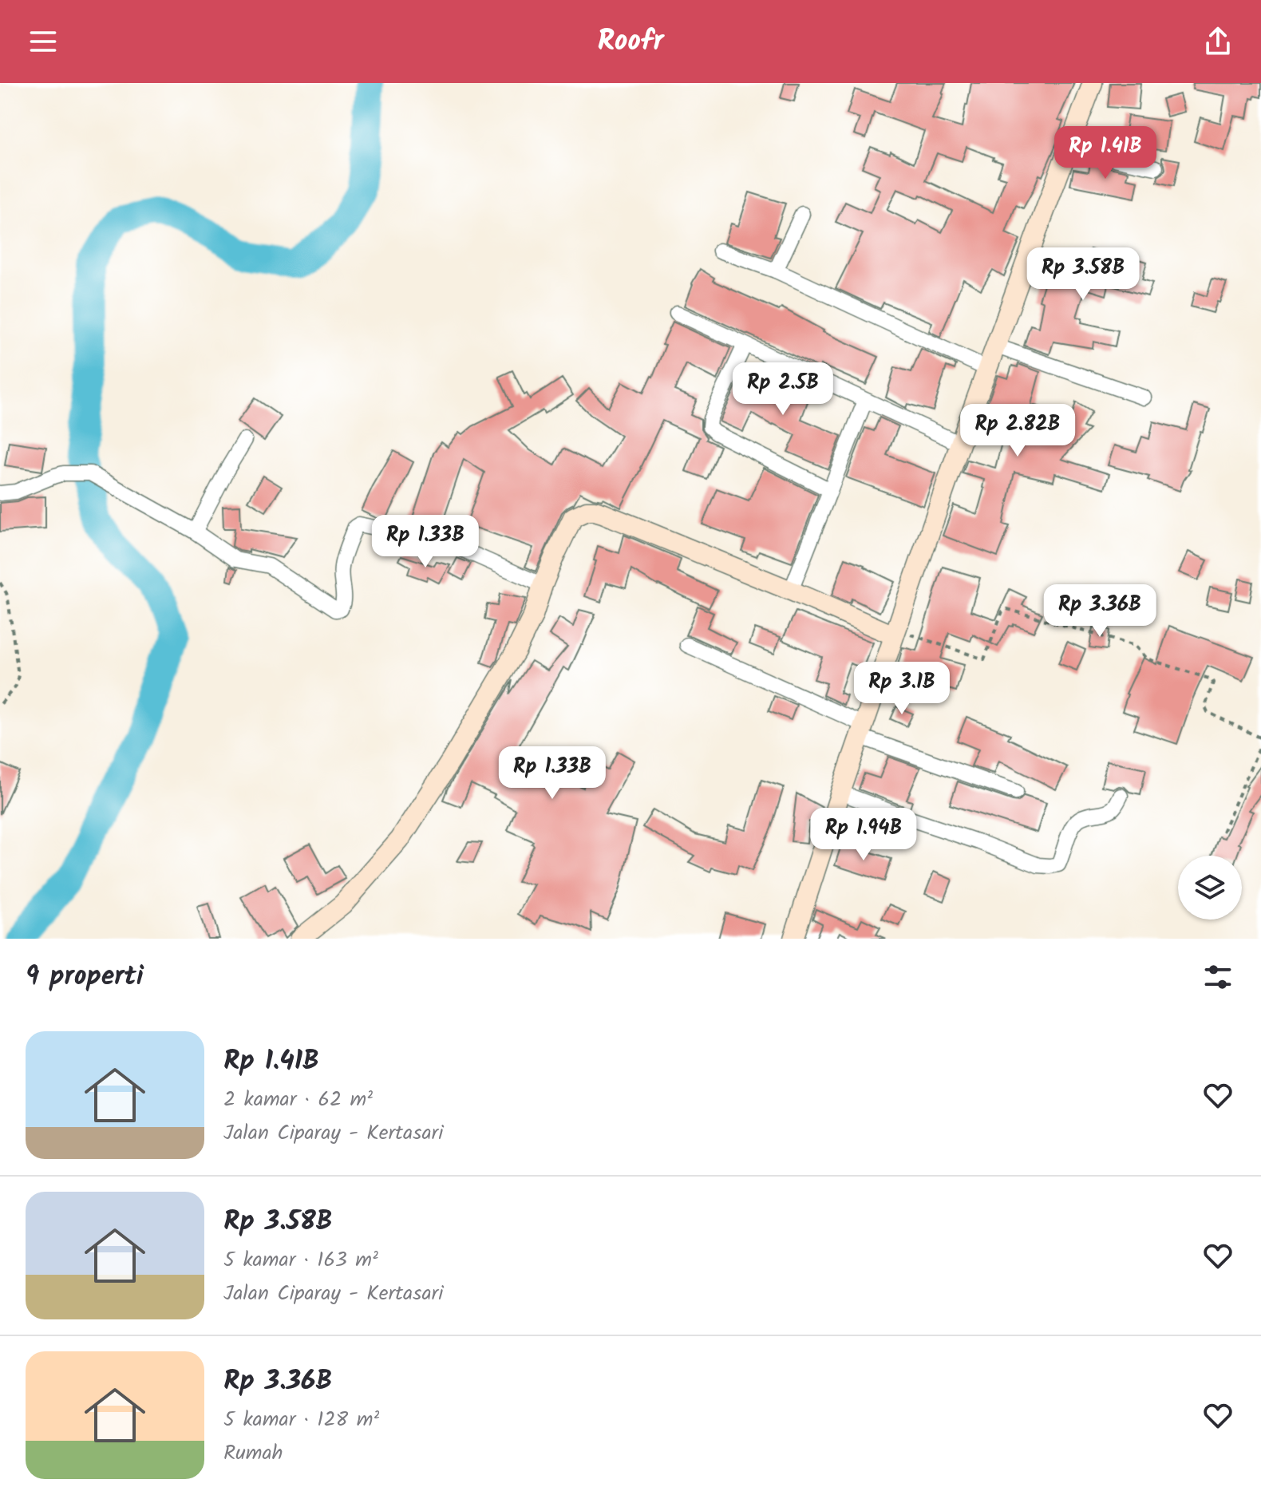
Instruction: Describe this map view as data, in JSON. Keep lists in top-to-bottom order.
{
  "page": {
    "header": "Roofr",
    "price": [
      "Rp 1.41B",
      "Rp 3.58B",
      "Rp 2.5B",
      "Rp 2.82B",
      "Rp 1.33B",
      "Rp 3.36B",
      "Rp 3.1B",
      "Rp 1.33B",
      "Rp 1.94B"
    ],
    "heading": "9 properti",
    "list": [
      {
        "name": "Rp 1.41B",
        "note": "2 kamar · 62 m² · Jalan Ciparay - Kertasari"
      },
      {
        "name": "Rp 3.58B",
        "note": "5 kamar · 163 m² · Jalan Ciparay - Kertasari"
      },
      {
        "name": "Rp 3.36B",
        "note": "5 kamar · 128 m² · Rumah"
      }
    ]
  }
}
